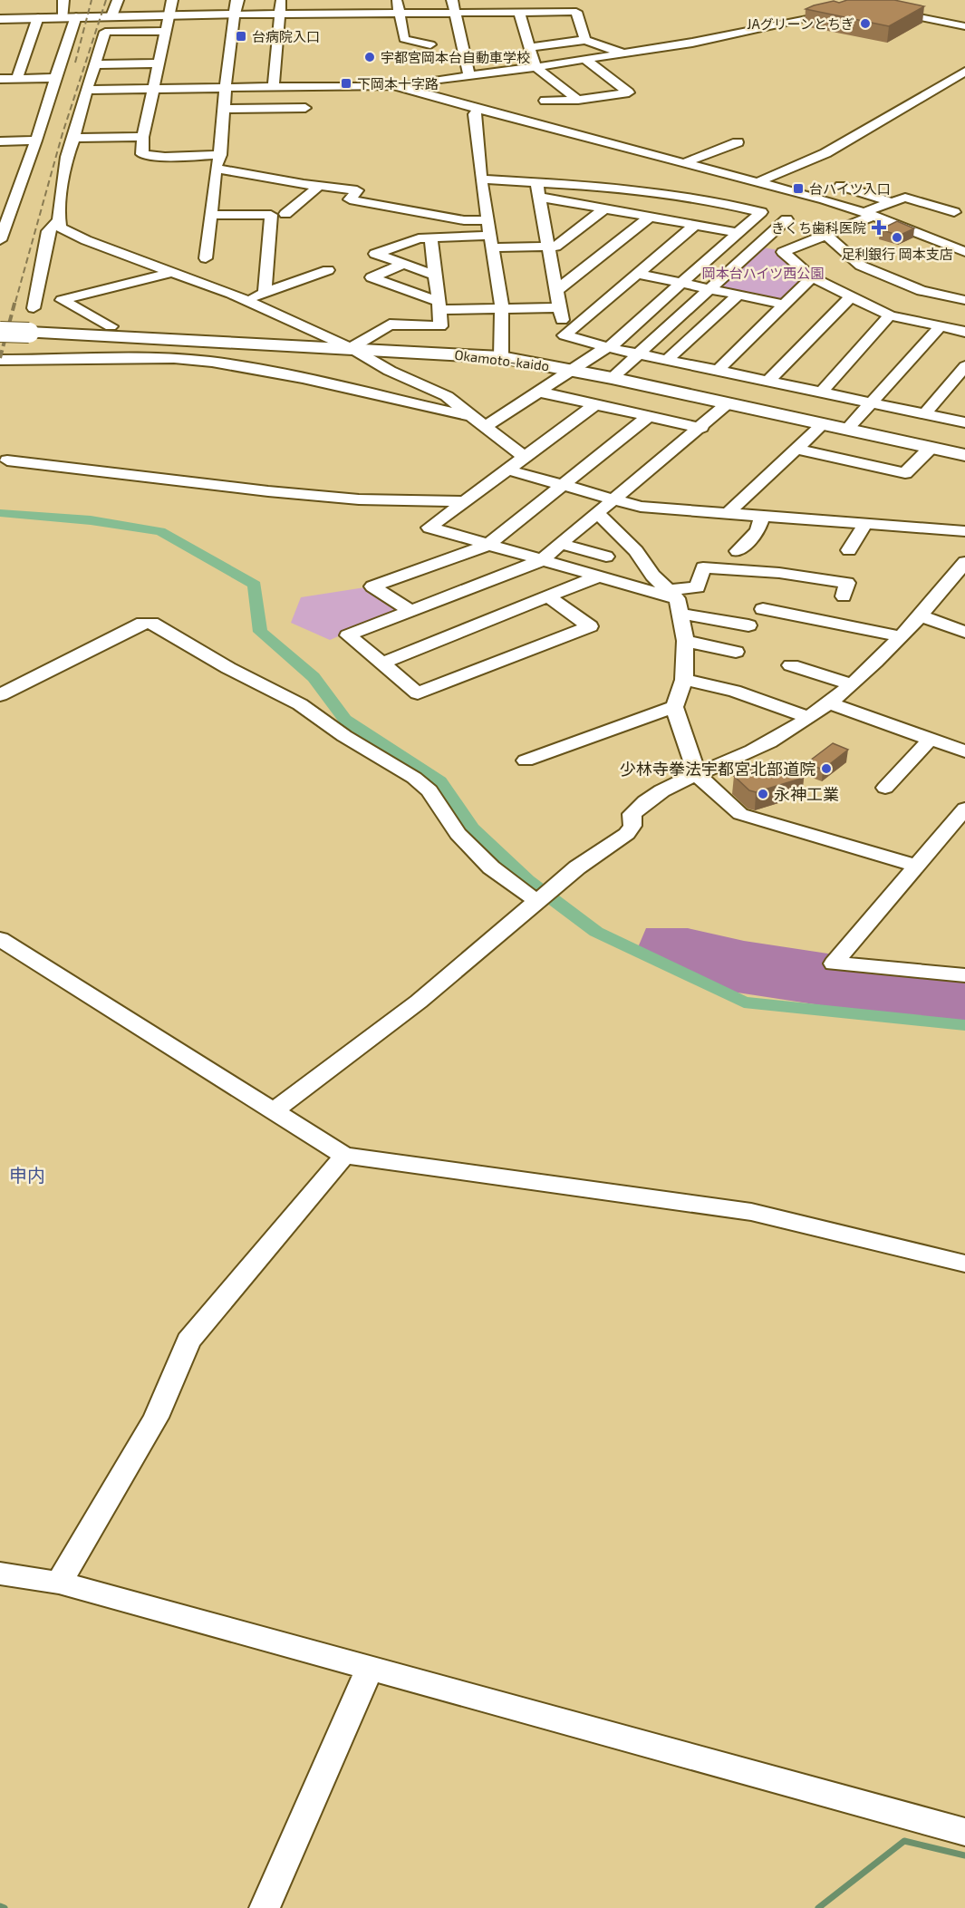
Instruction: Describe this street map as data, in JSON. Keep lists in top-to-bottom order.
{
  "streets": {
    "main road": ["Okamoto-kaido"]
  },
  "districts": ["申内"],
  "parks": ["岡本台ハイツ西公園"],
  "places": {
    "other": [
      "JAグリーンとちぎ",
      "宇都宮岡本台自動車学校",
      "足利銀行 岡本支店",
      "少林寺拳法宇都宮北部道院",
      "永神工業"
    ],
    "transit": ["台病院入口", "下岡本十字路", "台ハイツ入口"],
    "health": ["きくち歯科医院"]
  }
}
